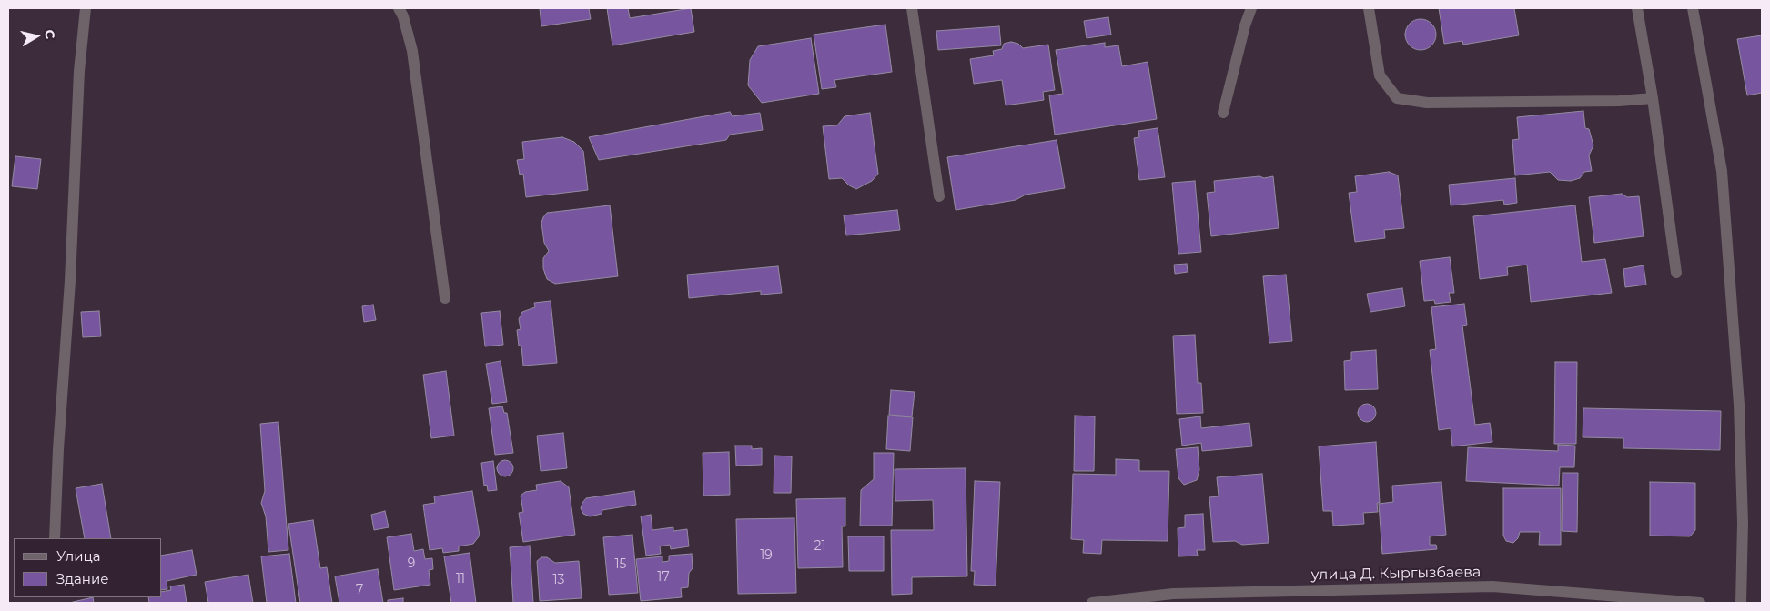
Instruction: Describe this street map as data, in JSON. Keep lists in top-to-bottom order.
{
  "streets": {
    "street": ["улица Д. Кыргызбаева"]
  },
  "house_numbers": [
    "21",
    "19",
    "9",
    "15",
    "17",
    "11",
    "13",
    "7"
  ],
  "legend": ["Улица", "Здание"],
  "north": "right"
}
